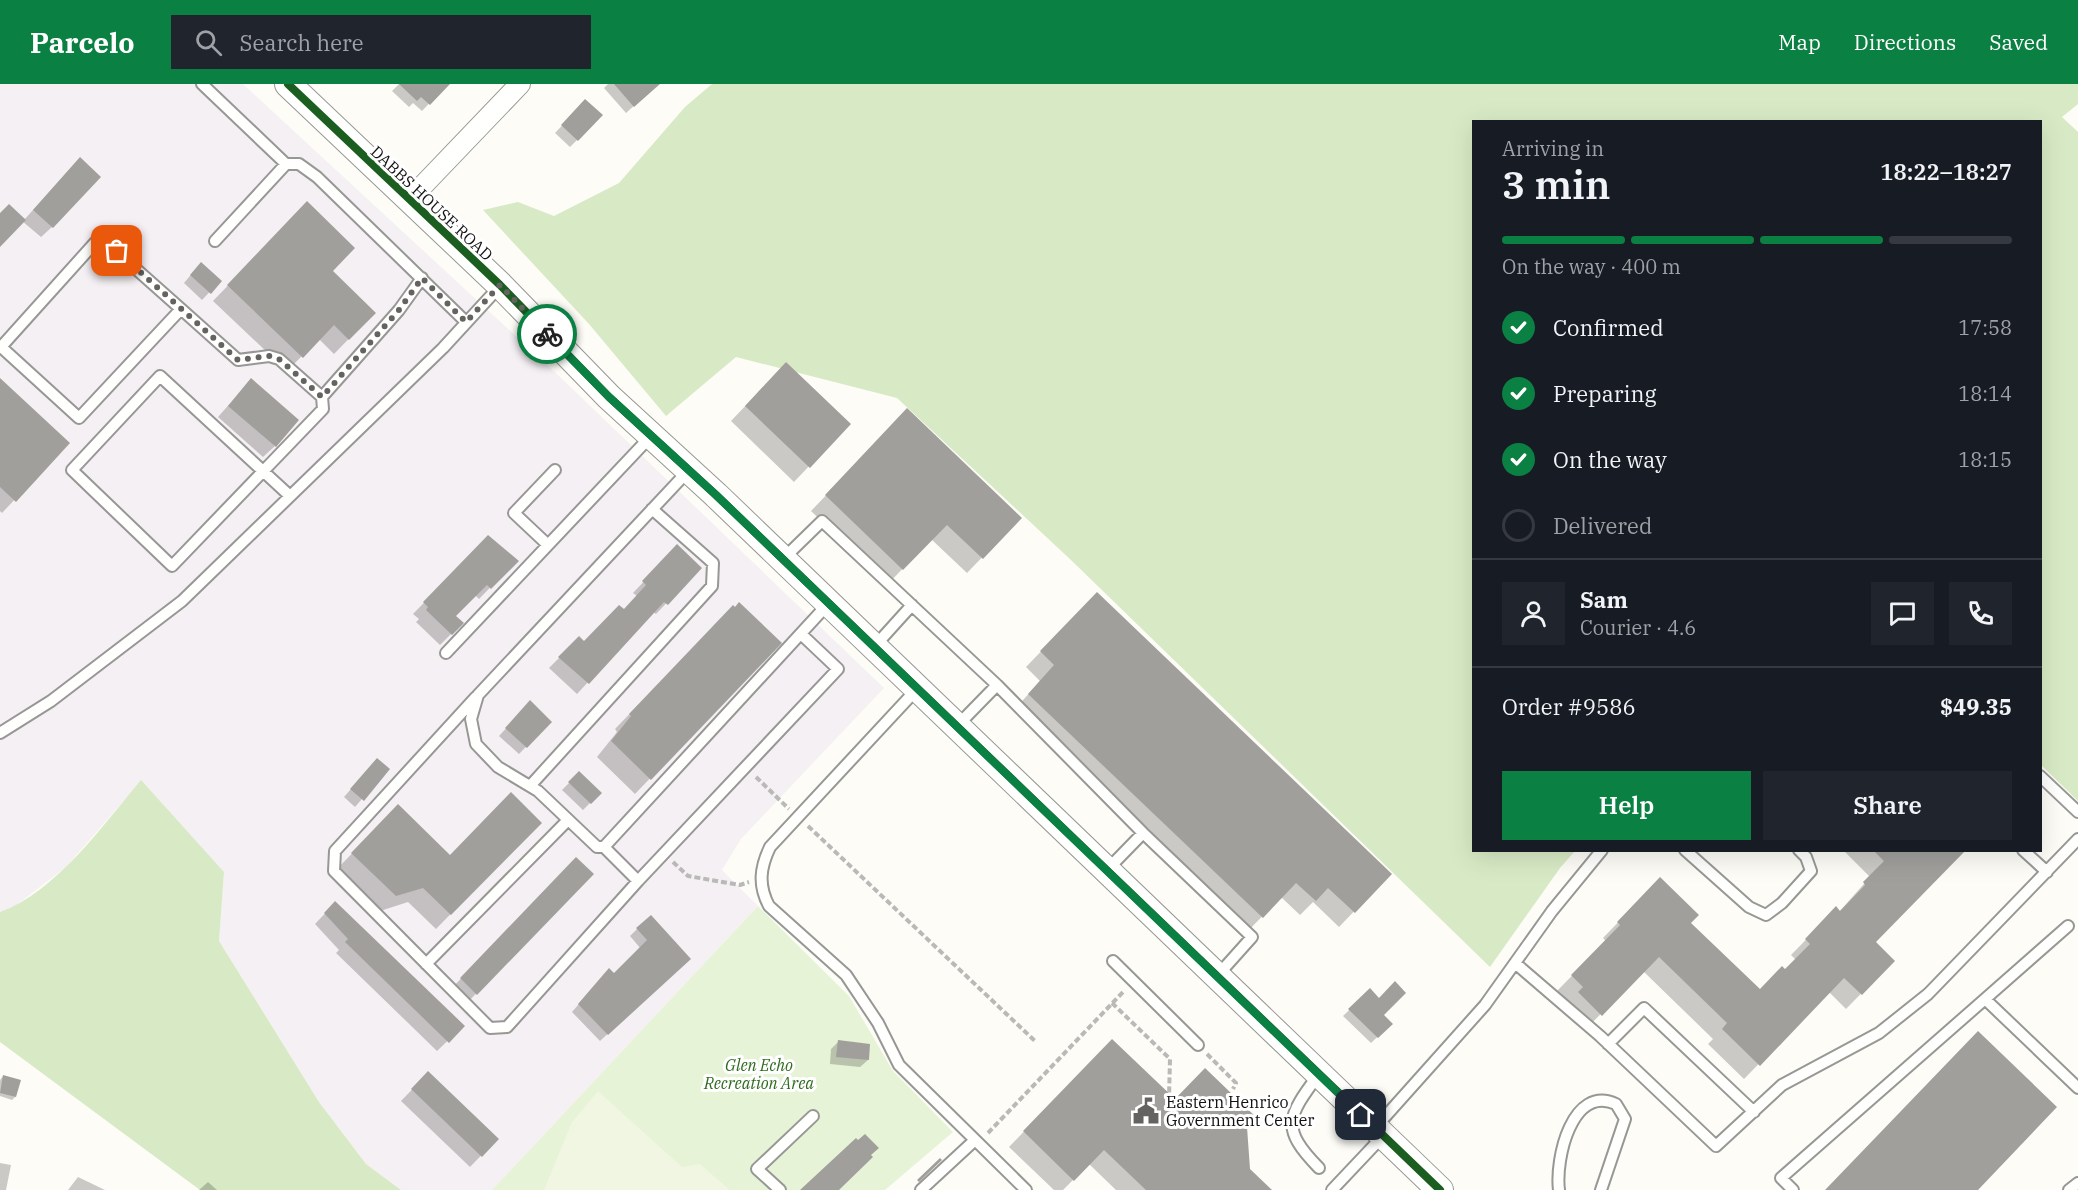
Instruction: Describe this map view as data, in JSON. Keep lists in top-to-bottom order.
{
  "streets": {
    "street": ["DABBS HOUSE ROAD"]
  },
  "parks": ["Glen Echo Recreation Area"],
  "places": {
    "public building": ["Eastern Henrico Government Center"]
  },
  "page": {
    "header": "Parcelo",
    "search": "Search here",
    "nav": ["Map", "Directions", "Saved"],
    "heading": ["3 min", "Arriving in", "18:22–18:27"],
    "panel": [
      "Sam",
      "Courier · 4.6",
      "Order #9586",
      "$49.35"
    ],
    "bar": "On the way · 400 m",
    "list": [
      ["Confirmed", "17:58"],
      ["Preparing", "18:14"],
      ["On the way", "18:15"],
      "Delivered"
    ],
    "buttons": ["Help", "Share"]
  }
}
